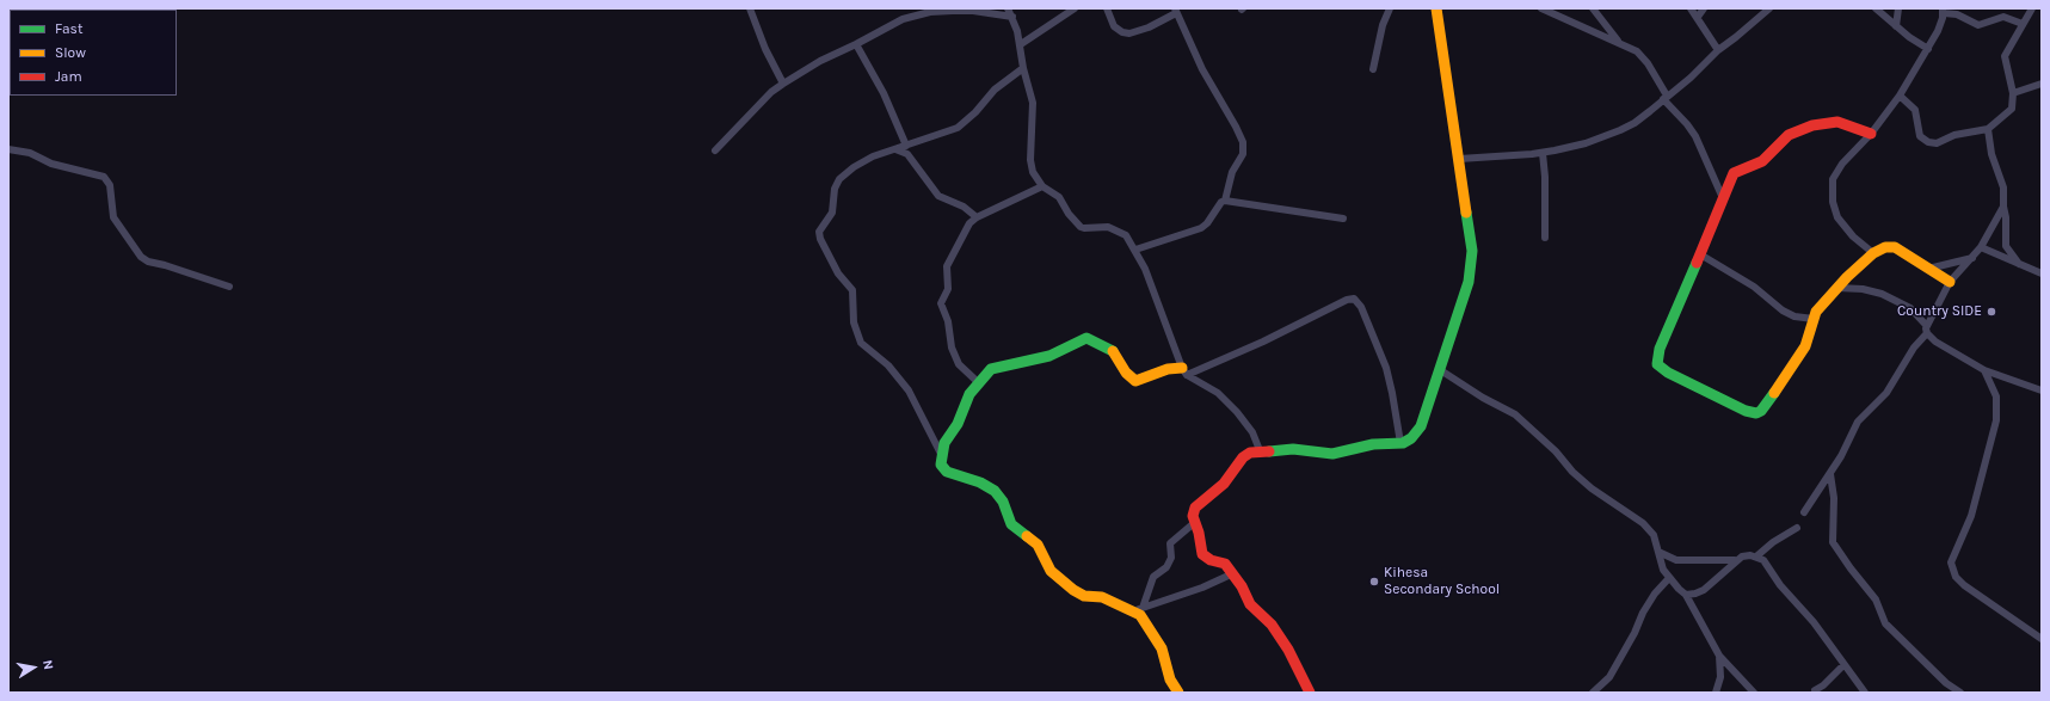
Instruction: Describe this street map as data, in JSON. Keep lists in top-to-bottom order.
{
  "places": ["Country SIDE", "Kihesa Secondary School"],
  "legend": ["Fast", "Slow", "Jam"],
  "north": "right"
}
